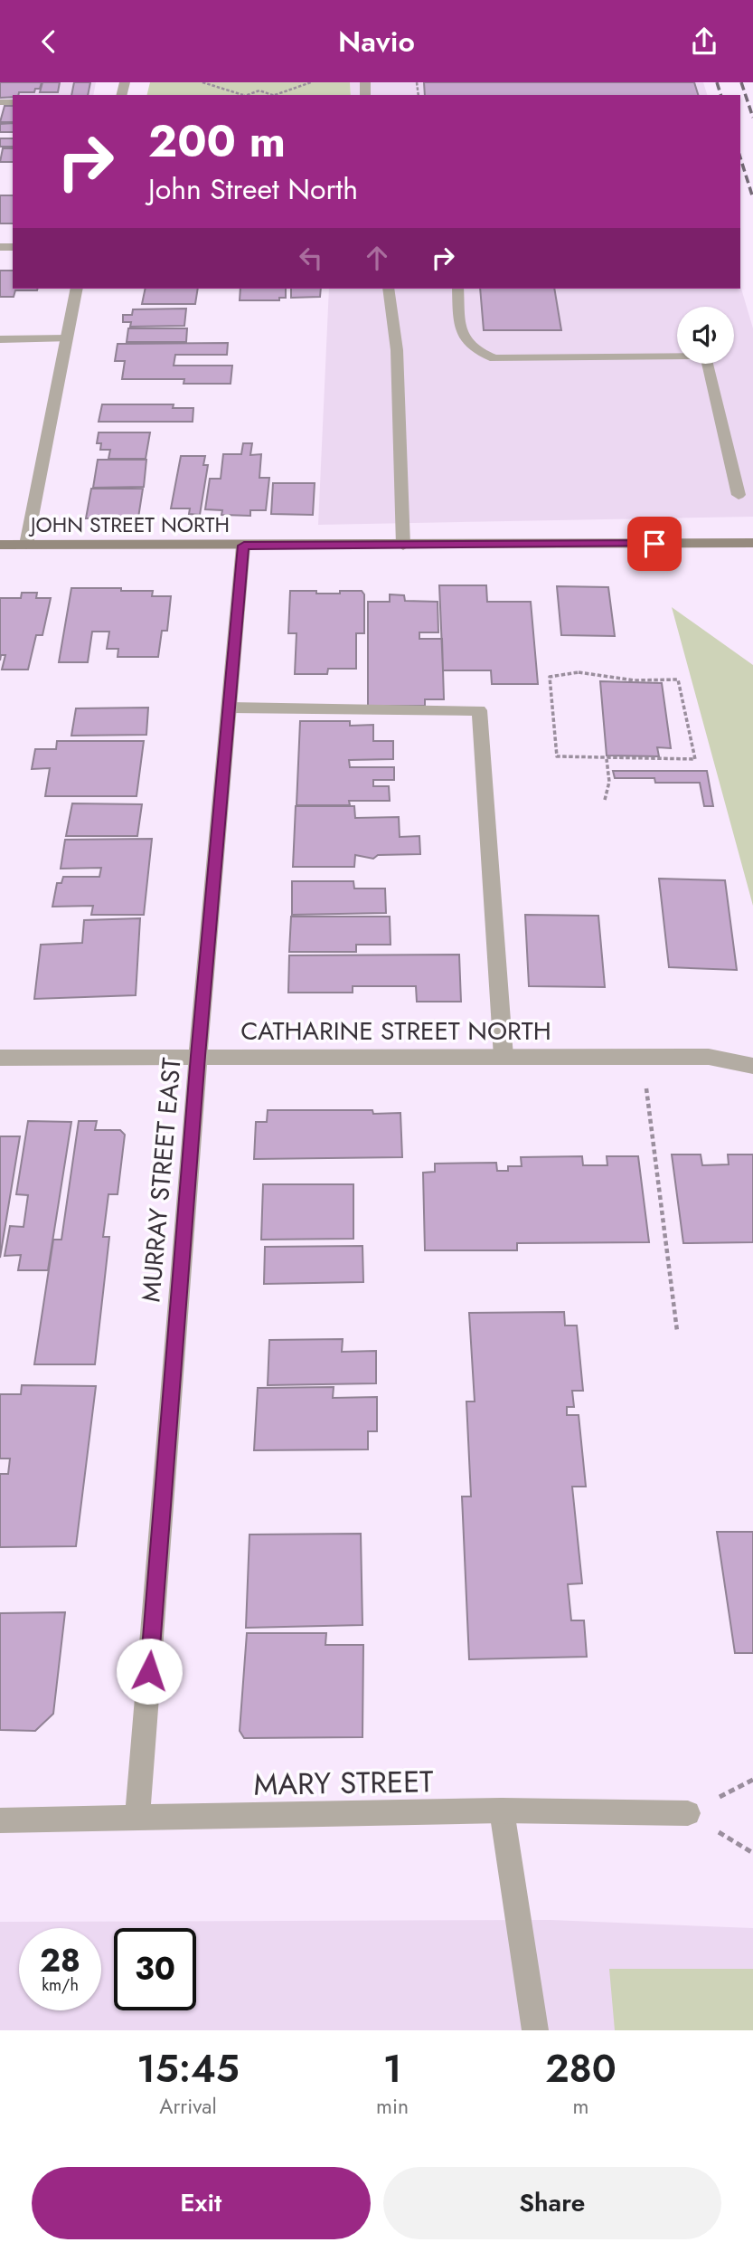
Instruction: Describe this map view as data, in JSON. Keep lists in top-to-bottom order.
{
  "streets": {
    "main road": ["JOHN STREET NORTH"],
    "street": ["CATHARINE STREET NORTH", "MURRAY STREET EAST", "MARY STREET"]
  },
  "crossings": [
    ["JOHN STREET NORTH", "MURRAY STREET EAST"],
    ["CATHARINE STREET NORTH", "MURRAY STREET EAST"],
    ["MURRAY STREET EAST", "MARY STREET"]
  ],
  "page": {
    "header": "Navio",
    "turn": ["200 m", "John Street North"],
    "speed": "28 km/h",
    "limit": "30",
    "eta": [
      "15:45",
      "Arrival",
      "1",
      "min",
      "280",
      "m"
    ],
    "buttons": ["Exit", "Share"]
  }
}
